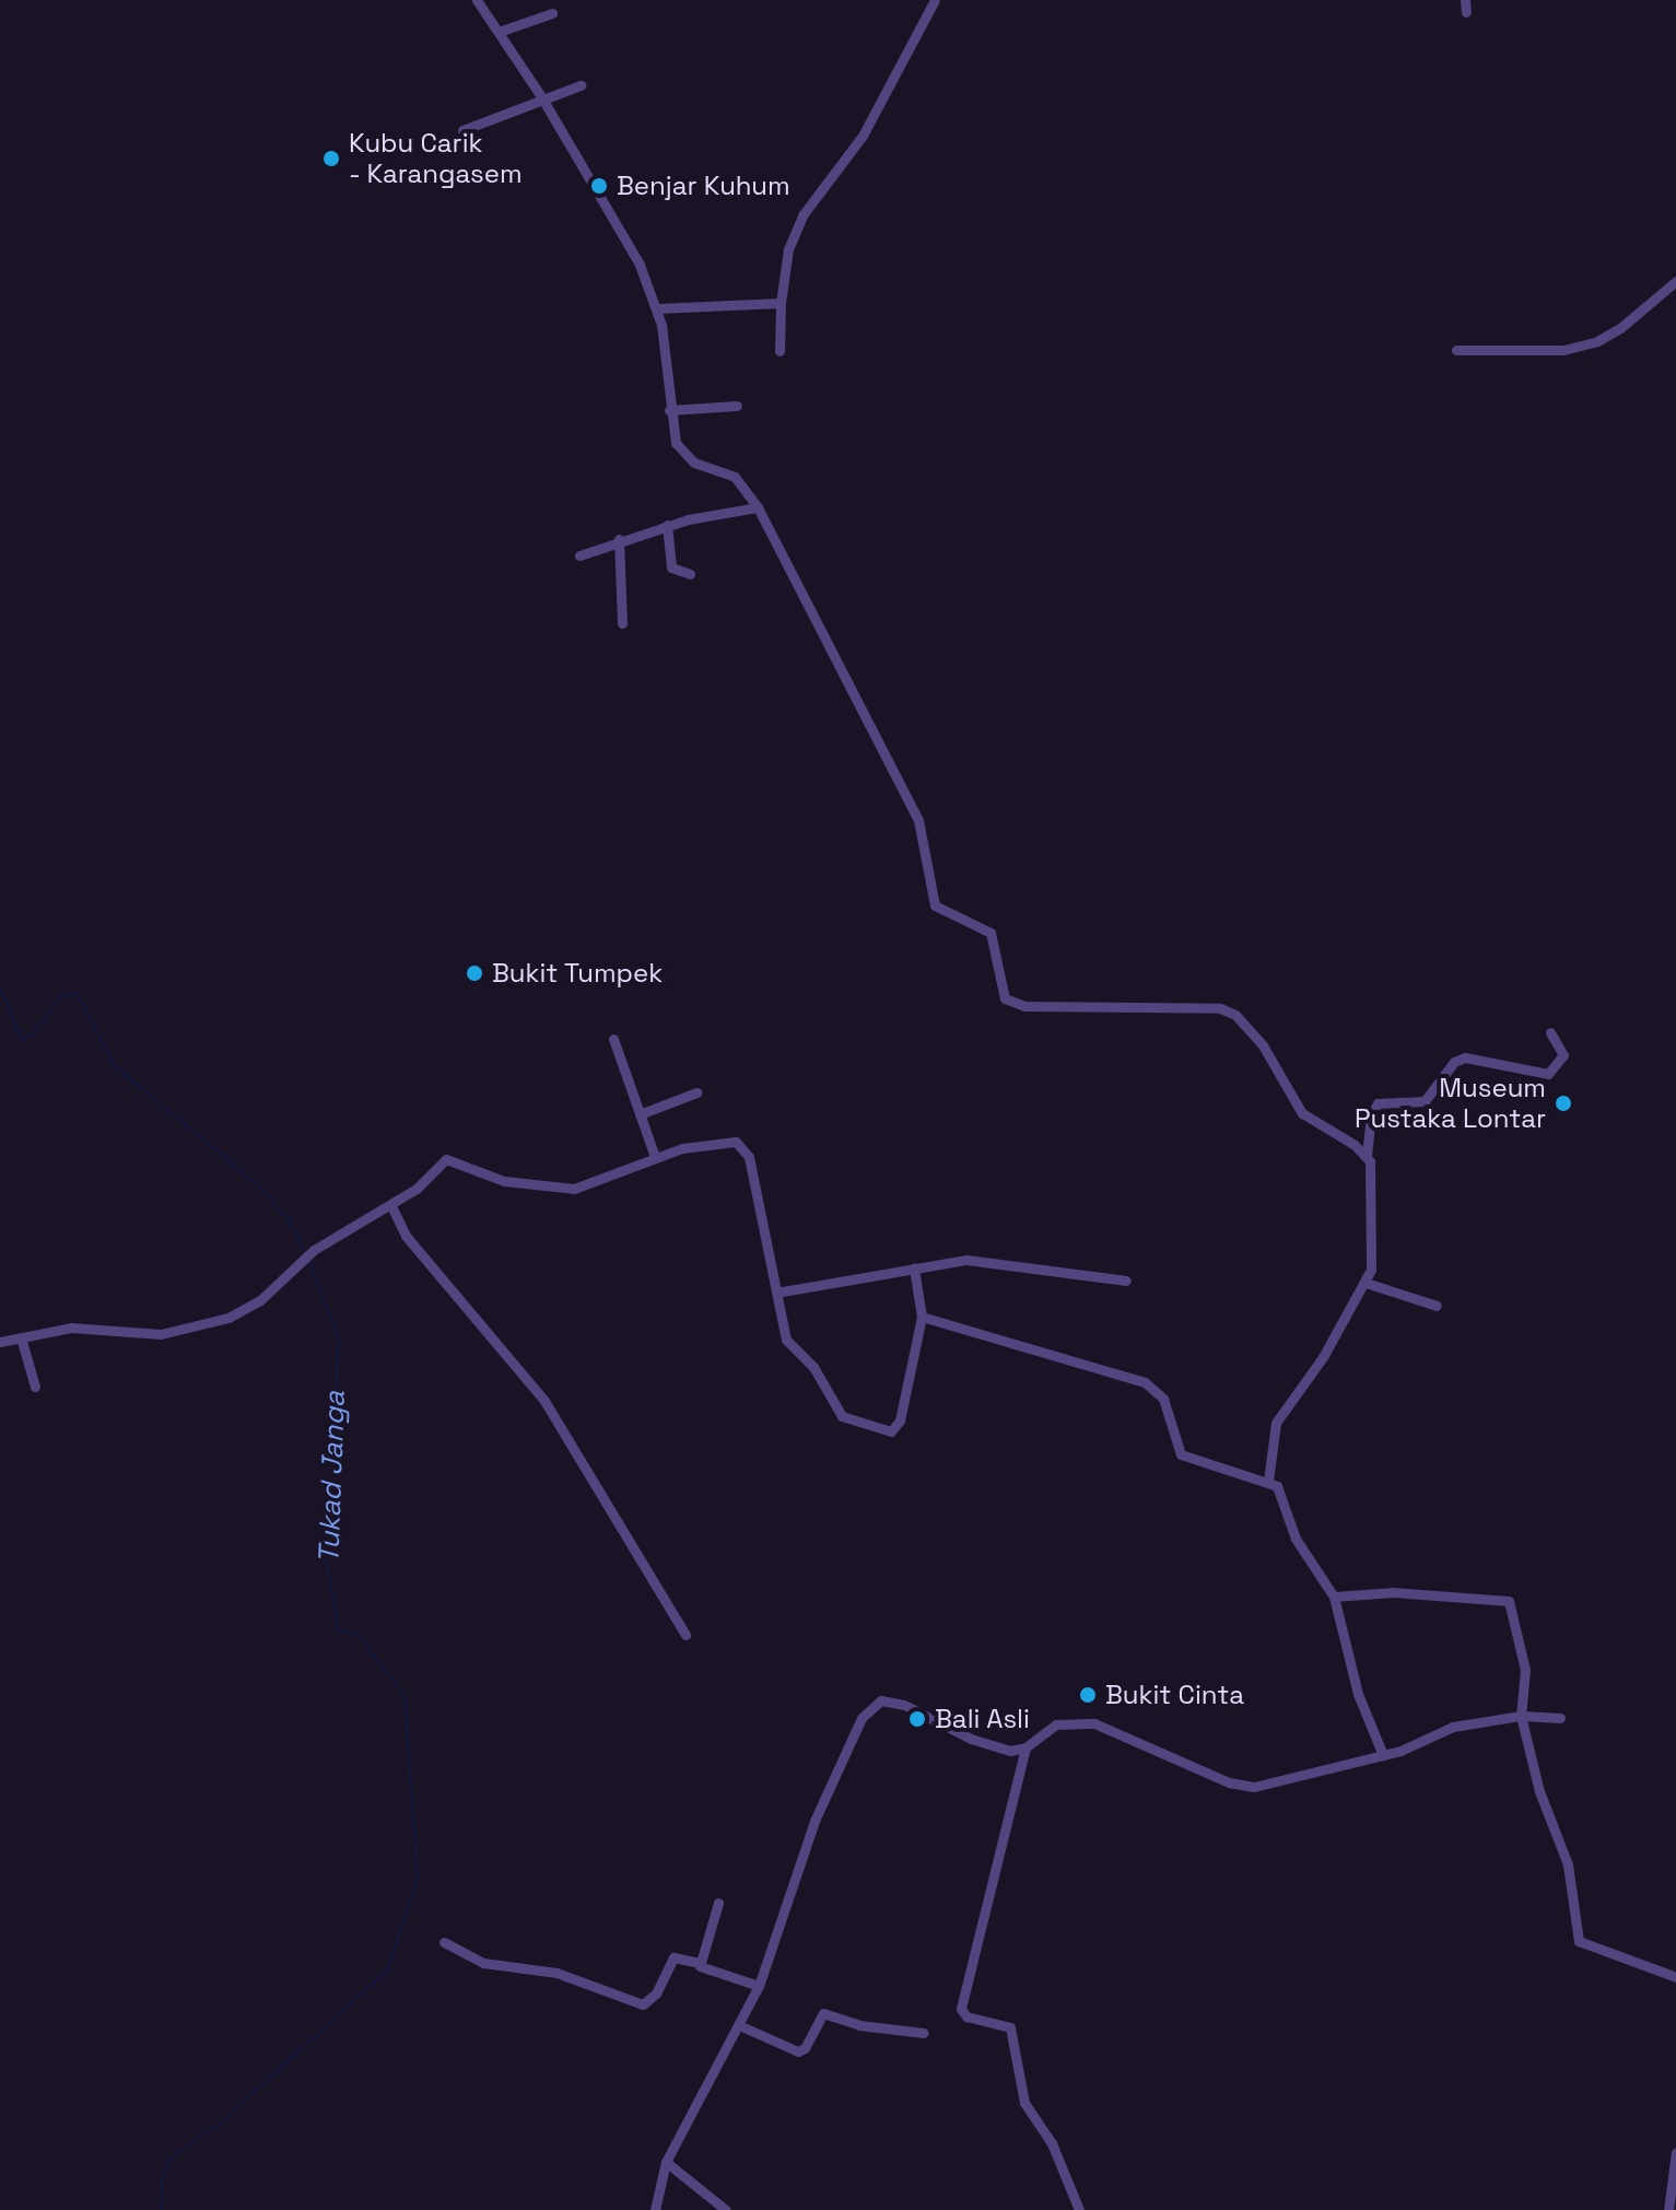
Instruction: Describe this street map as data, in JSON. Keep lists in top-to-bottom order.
{
  "water": ["Tukad Janga"],
  "places": [
    "Kubu Carik - Karangasem",
    "Benjar Kuhum",
    "Bukit Tumpek",
    "Museum Pustaka Lontar",
    "Bukit Cinta",
    "Bali Asli"
  ]
}
